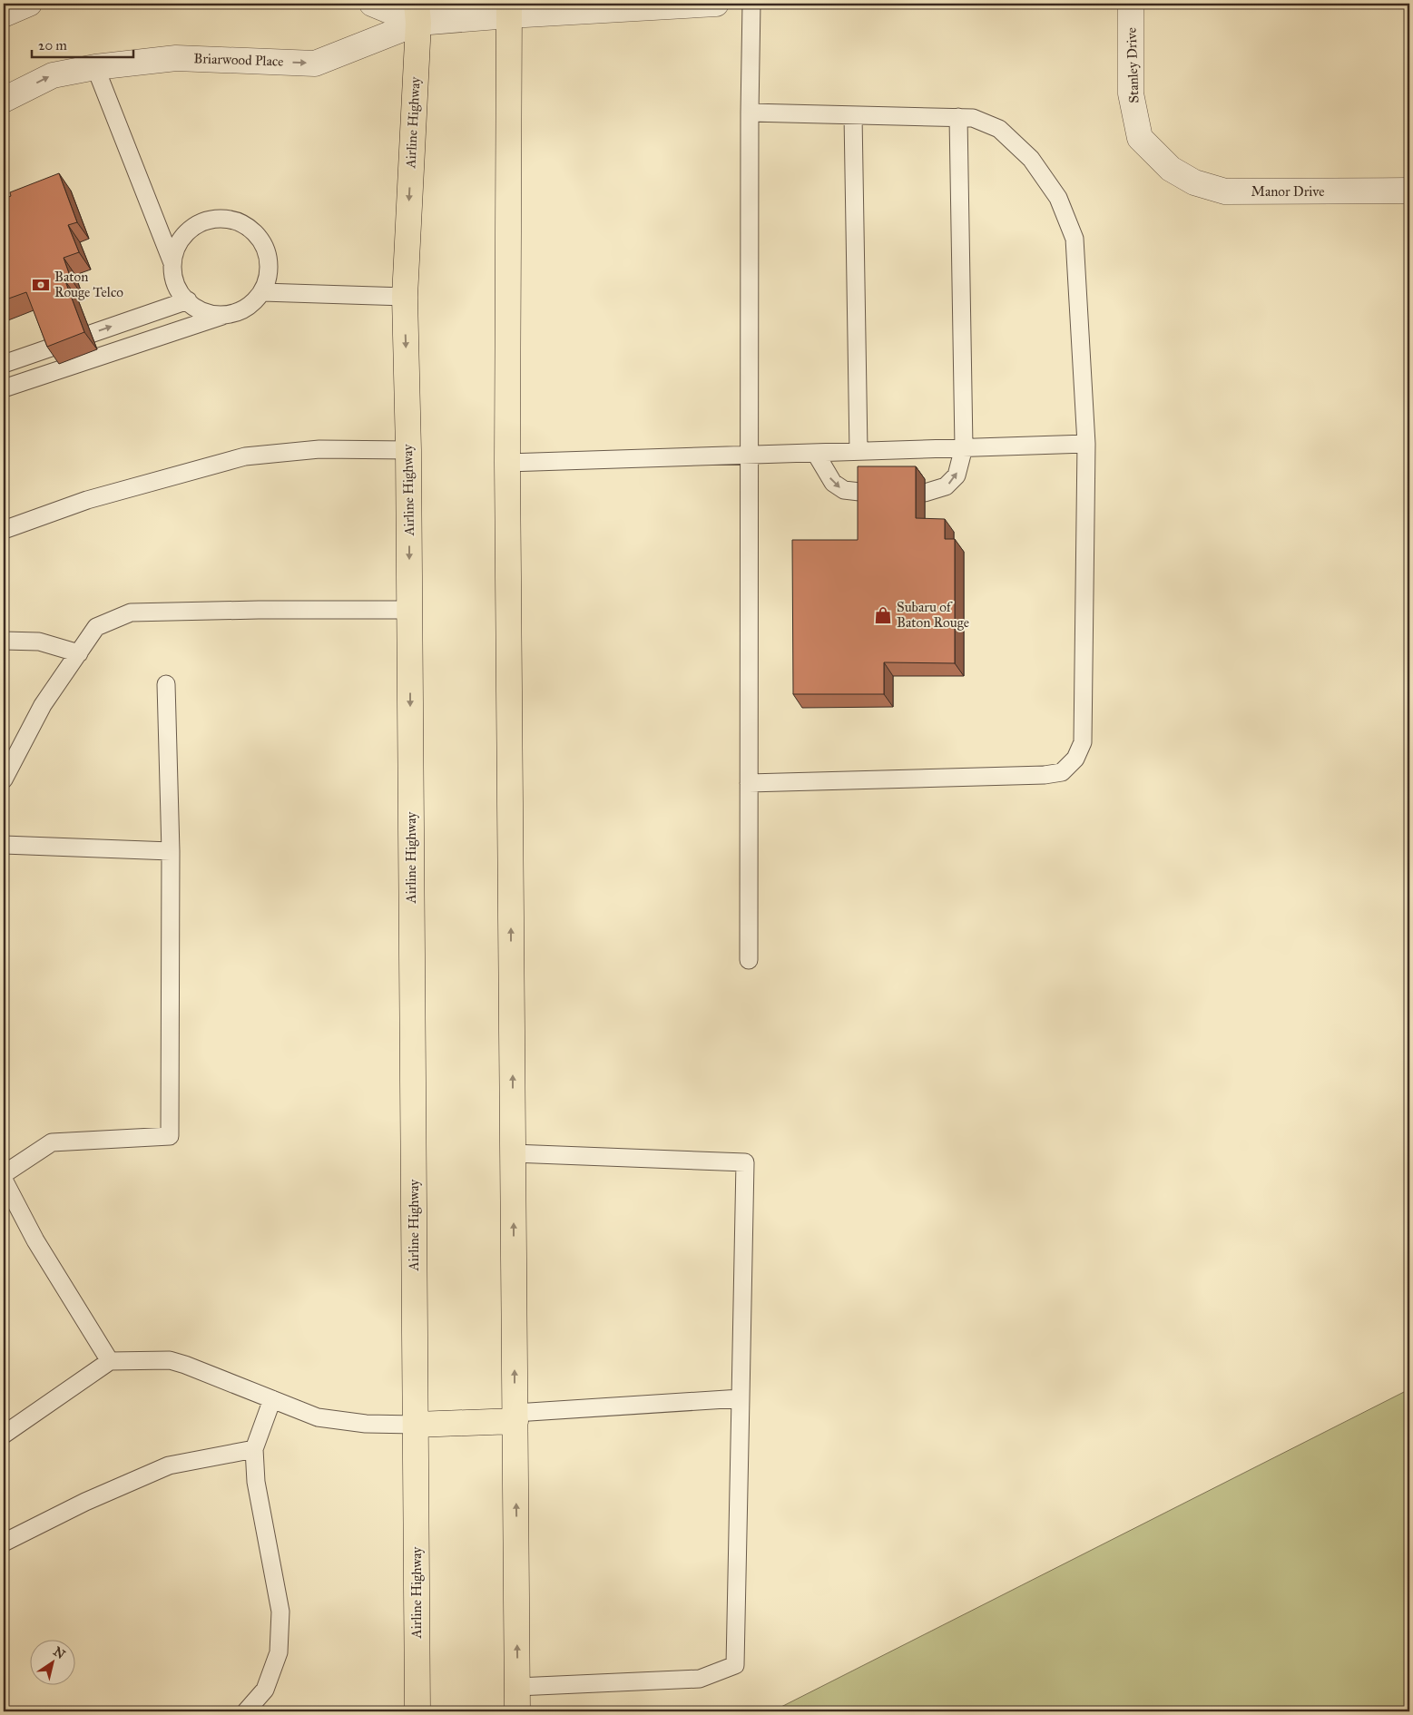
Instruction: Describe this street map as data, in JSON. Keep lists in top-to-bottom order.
{
  "streets": {
    "highway": ["Airline Highway"],
    "street": ["Briarwood Place", "Stanley Drive", "Manor Drive"]
  },
  "crossings": [
    ["Briarwood Place", "Airline Highway"],
    ["Stanley Drive", "Manor Drive"]
  ],
  "one_way": ["Briarwood Place"],
  "places": {
    "bank": ["Baton Rouge Telco"],
    "shop": ["Subaru of Baton Rouge"]
  },
  "scale_bar": "20 m",
  "north": "top right"
}
